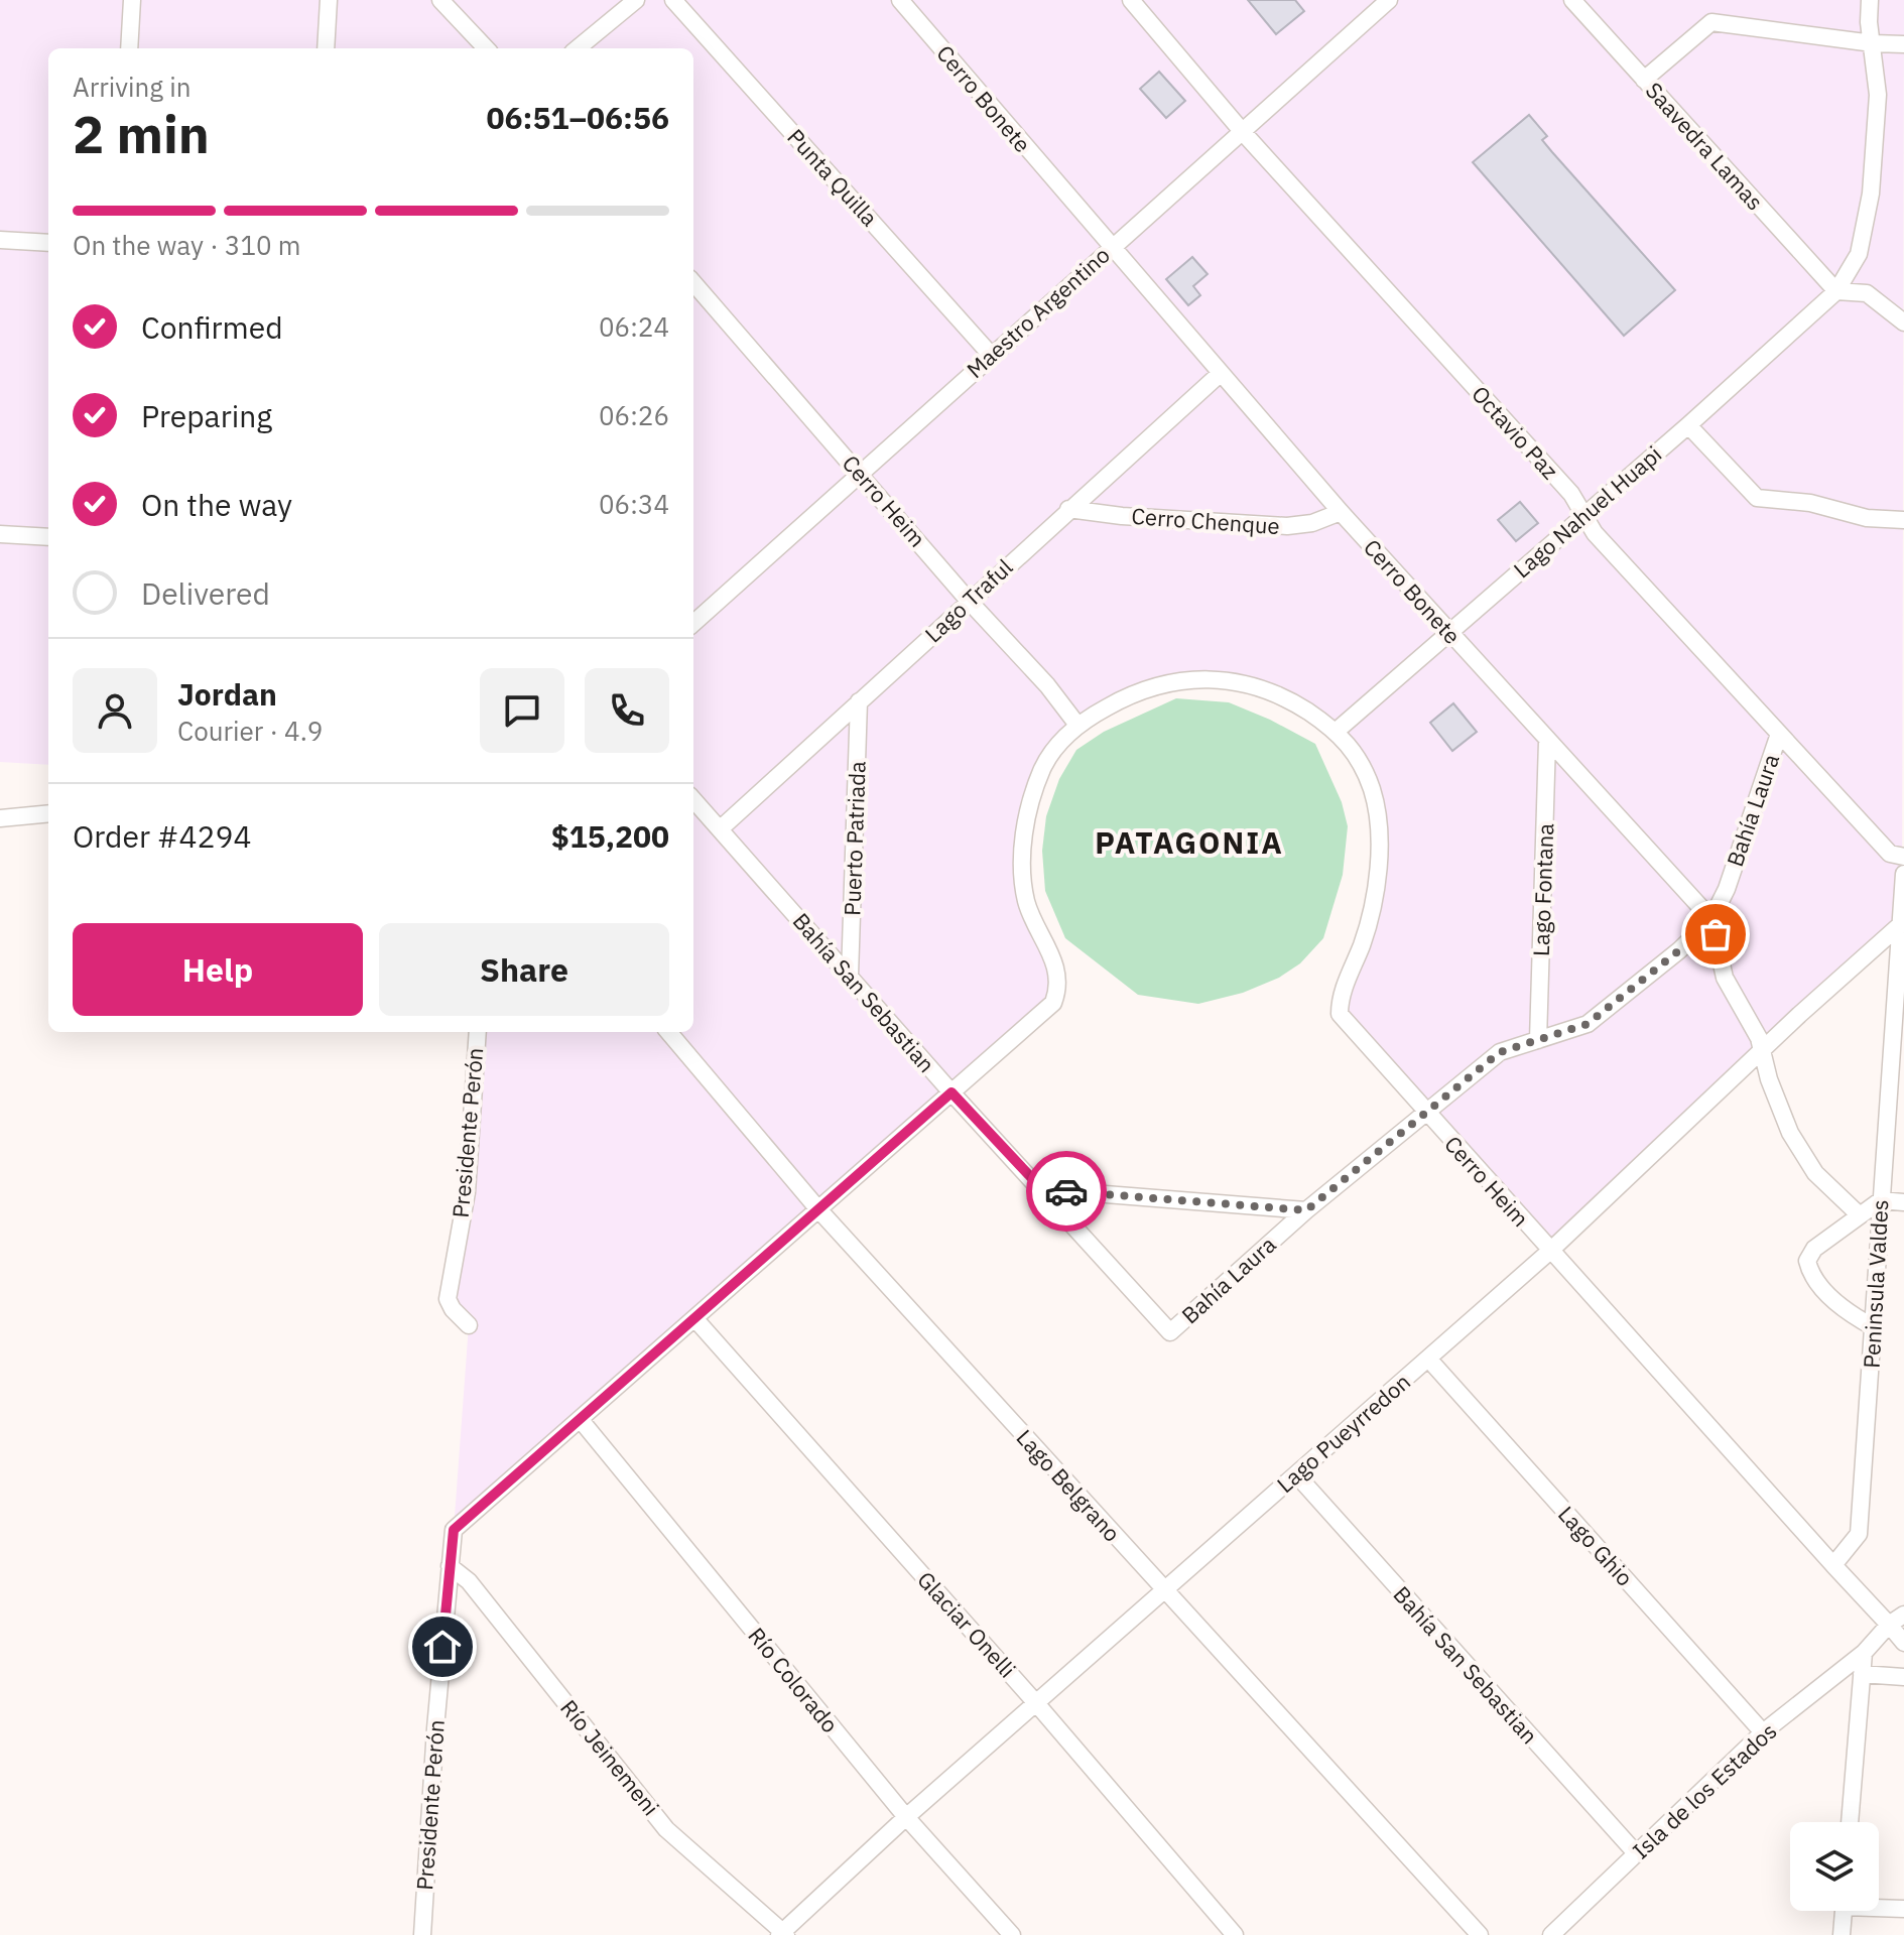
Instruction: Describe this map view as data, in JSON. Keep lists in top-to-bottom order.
{
  "streets": {
    "street": [
      "Cerro Bonete",
      "Saavedra Lamas",
      "Punta Quilla",
      "Maestro Argentino",
      "Octavio Paz",
      "Cerro Heim",
      "Lago Nahuel Huapi",
      "Cerro Chenque",
      "Lago Traful",
      "Bahía Laura",
      "Puerto Patriada",
      "Lago Fontana",
      "Bahía San Sebastian",
      "Presidente Perón",
      "Peninsula Valdes",
      "Lago Pueyrredon",
      "Lago Belgrano",
      "Lago Ghio",
      "Glaciar Onelli",
      "Río Colorado",
      "Río Jeinemeni",
      "Isla de los Estados"
    ]
  },
  "crossings": [
    ["Cerro Bonete", "Maestro Argentino"],
    ["Cerro Bonete", "Lago Nahuel Huapi"],
    ["Cerro Bonete", "Cerro Chenque"],
    ["Cerro Bonete", "Lago Traful"],
    ["Cerro Bonete", "Bahía Laura"],
    ["Cerro Bonete", "Lago Fontana"],
    ["Saavedra Lamas", "Lago Nahuel Huapi"],
    ["Punta Quilla", "Maestro Argentino"],
    ["Maestro Argentino", "Octavio Paz"],
    ["Maestro Argentino", "Cerro Heim"],
    ["Octavio Paz", "Lago Nahuel Huapi"],
    ["Octavio Paz", "Bahía Laura"],
    ["Cerro Heim", "Lago Nahuel Huapi"],
    ["Cerro Heim", "Lago Traful"],
    ["Cerro Heim", "Bahía Laura"],
    ["Cerro Heim", "Bahía San Sebastian"],
    ["Cerro Heim", "Peninsula Valdes"],
    ["Cerro Heim", "Lago Pueyrredon"],
    ["Cerro Chenque", "Lago Traful"],
    ["Lago Traful", "Puerto Patriada"],
    ["Lago Traful", "Bahía San Sebastian"],
    ["Bahía Laura", "Lago Fontana"],
    ["Bahía Laura", "Bahía San Sebastian"],
    ["Puerto Patriada", "Bahía San Sebastian"],
    ["Bahía San Sebastian", "Lago Pueyrredon"],
    ["Bahía San Sebastian", "Isla de los Estados"],
    ["Presidente Perón", "Río Colorado"],
    ["Presidente Perón", "Río Jeinemeni"],
    ["Peninsula Valdes", "Lago Pueyrredon"],
    ["Lago Pueyrredon", "Lago Belgrano"],
    ["Lago Pueyrredon", "Lago Ghio"],
    ["Lago Pueyrredon", "Glaciar Onelli"],
    ["Lago Pueyrredon", "Río Colorado"],
    ["Lago Pueyrredon", "Río Jeinemeni"],
    ["Lago Ghio", "Isla de los Estados"]
  ],
  "districts": ["PATAGONIA"],
  "page": {
    "heading": ["2 min", "Arriving in", "06:51–06:56"],
    "panel": [
      "Jordan",
      "Courier · 4.9",
      "Order #4294",
      "$15,200"
    ],
    "bar": "On the way · 310 m",
    "list": [
      ["Confirmed", "06:24"],
      ["Preparing", "06:26"],
      ["On the way", "06:34"],
      "Delivered"
    ],
    "buttons": ["Help", "Share"]
  }
}
